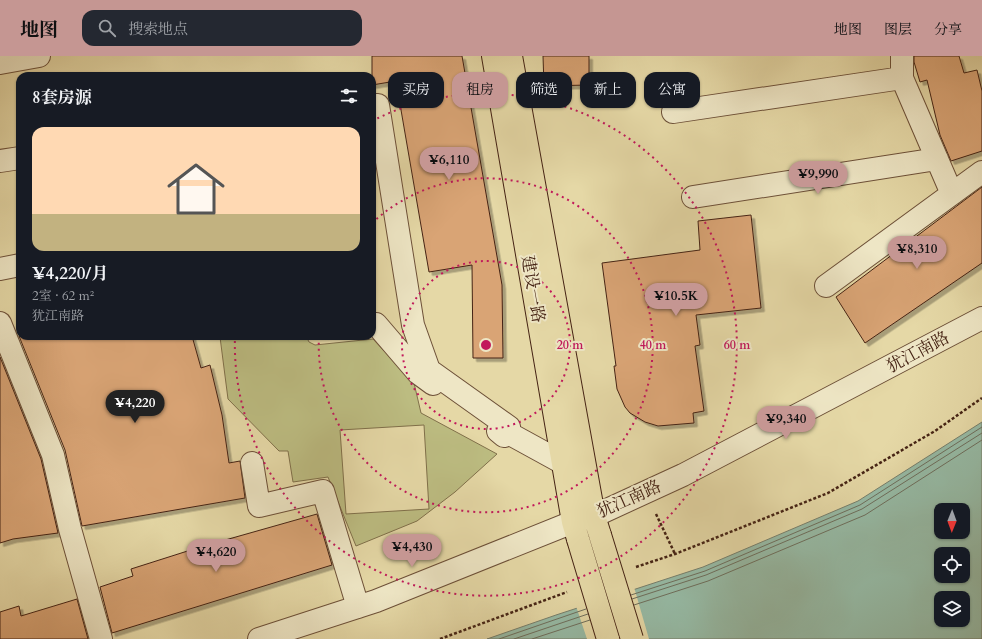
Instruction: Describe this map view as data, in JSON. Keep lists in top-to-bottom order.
{
  "streets": {
    "main road": ["建设一路"],
    "street": ["犹江南路"]
  },
  "crossings": [
    ["建设一路", "犹江南路"]
  ],
  "north": "bottom",
  "page": {
    "header": "地图",
    "search": "搜索地点",
    "nav": ["地图", "图层", "分享"],
    "chip": [
      "买房",
      "租房",
      "筛选",
      "新上",
      "公寓"
    ],
    "heading": "8套房源",
    "list": [
      {
        "name": "¥4,220/月",
        "note": "2室 · 62 m² · 犹江南路"
      }
    ],
    "price": [
      "¥6,110",
      "¥9,990",
      "¥8,310",
      "¥10.5K",
      "¥4,220",
      "¥9,340",
      "¥4,430",
      "¥4,620"
    ]
  },
  "rings": ["20 m", "40 m", "60 m"]
}
